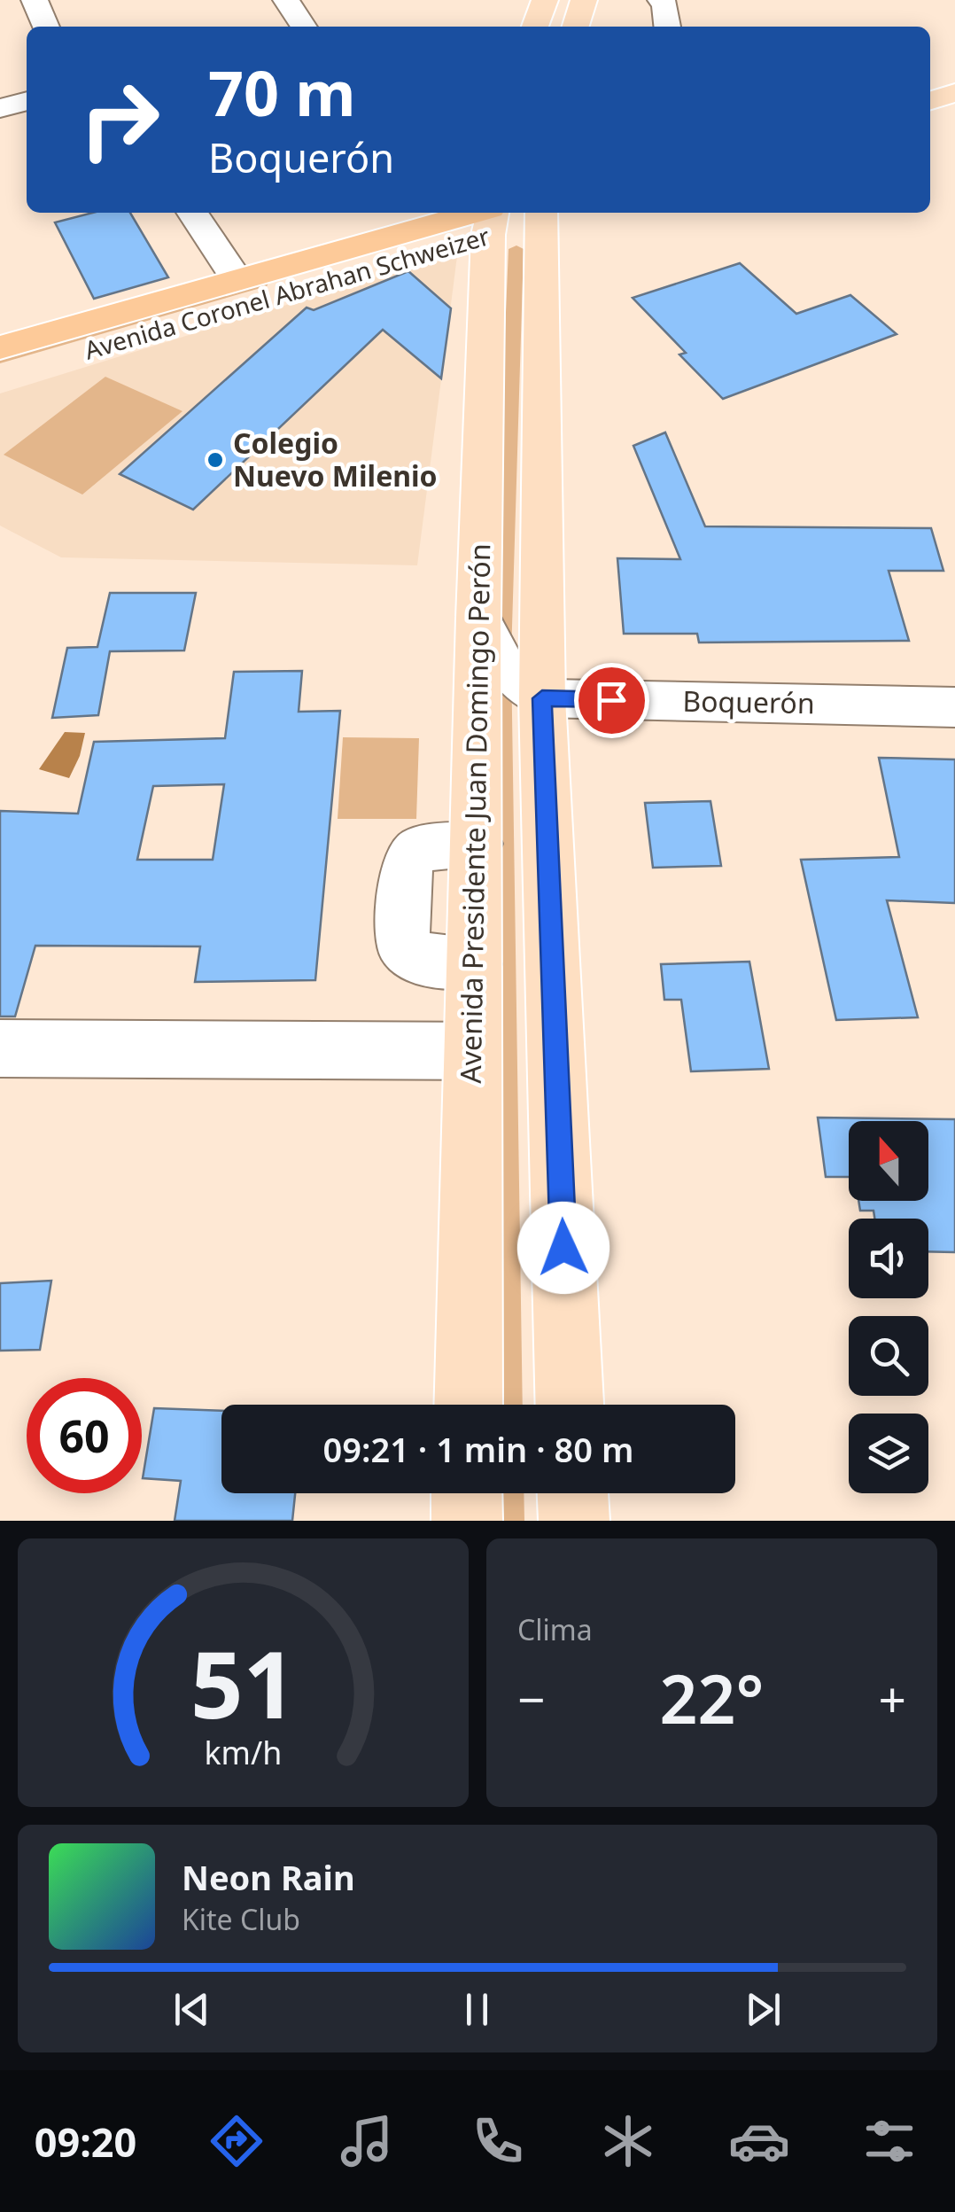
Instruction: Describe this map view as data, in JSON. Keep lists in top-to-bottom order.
{
  "streets": {
    "highway": ["Avenida Coronel Abrahan Schweizer"],
    "main road": ["Avenida Presidente Juan Domingo Perón"],
    "street": ["Boquerón"]
  },
  "crossings": [
    ["Avenida Coronel Abrahan Schweizer", "Avenida Presidente Juan Domingo Perón"]
  ],
  "places": ["Colegio Nuevo Milenio"],
  "north": "top",
  "page": {
    "turn": ["70 m", "Boquerón"],
    "limit": "60",
    "trip": "09:21 · 1 min · 80 m",
    "tile": "Clima",
    "heat": ["−", "22°", "+"],
    "song": ["Neon Rain", "Kite Club"],
    "tabs": "09:20",
    "gauge": ["51", "km/h"]
  }
}
